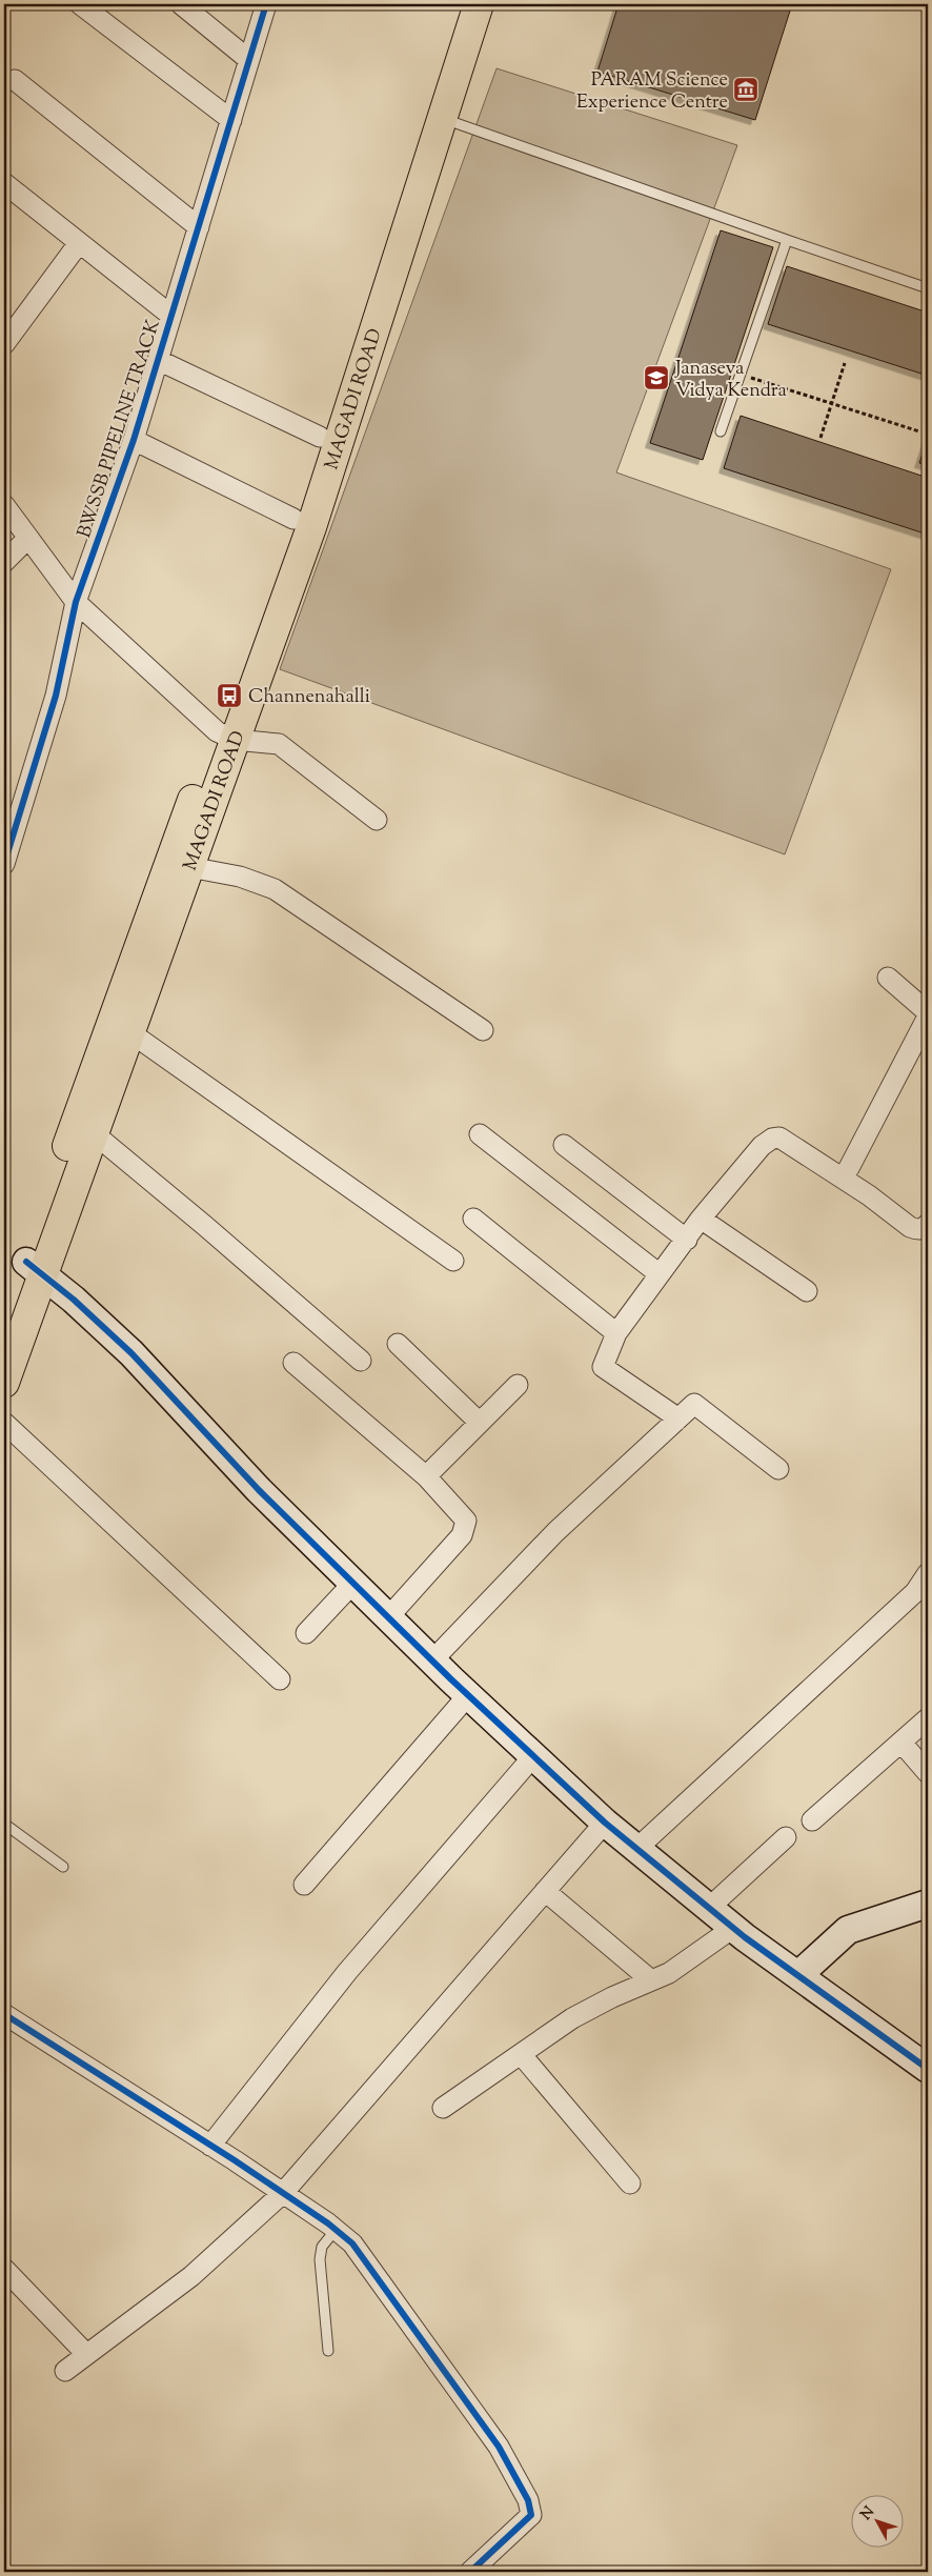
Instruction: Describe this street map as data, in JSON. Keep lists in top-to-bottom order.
{
  "streets": {
    "main road": ["MAGADI ROAD"],
    "street": ["BWSSB PIPELINE TRACK"]
  },
  "places": {
    "museum": ["PARAM Science Experience Centre"],
    "school or university": ["Janaseva Vidya Kendra"],
    "bus stop": ["Channenahalli"]
  },
  "north": "top left"
}
